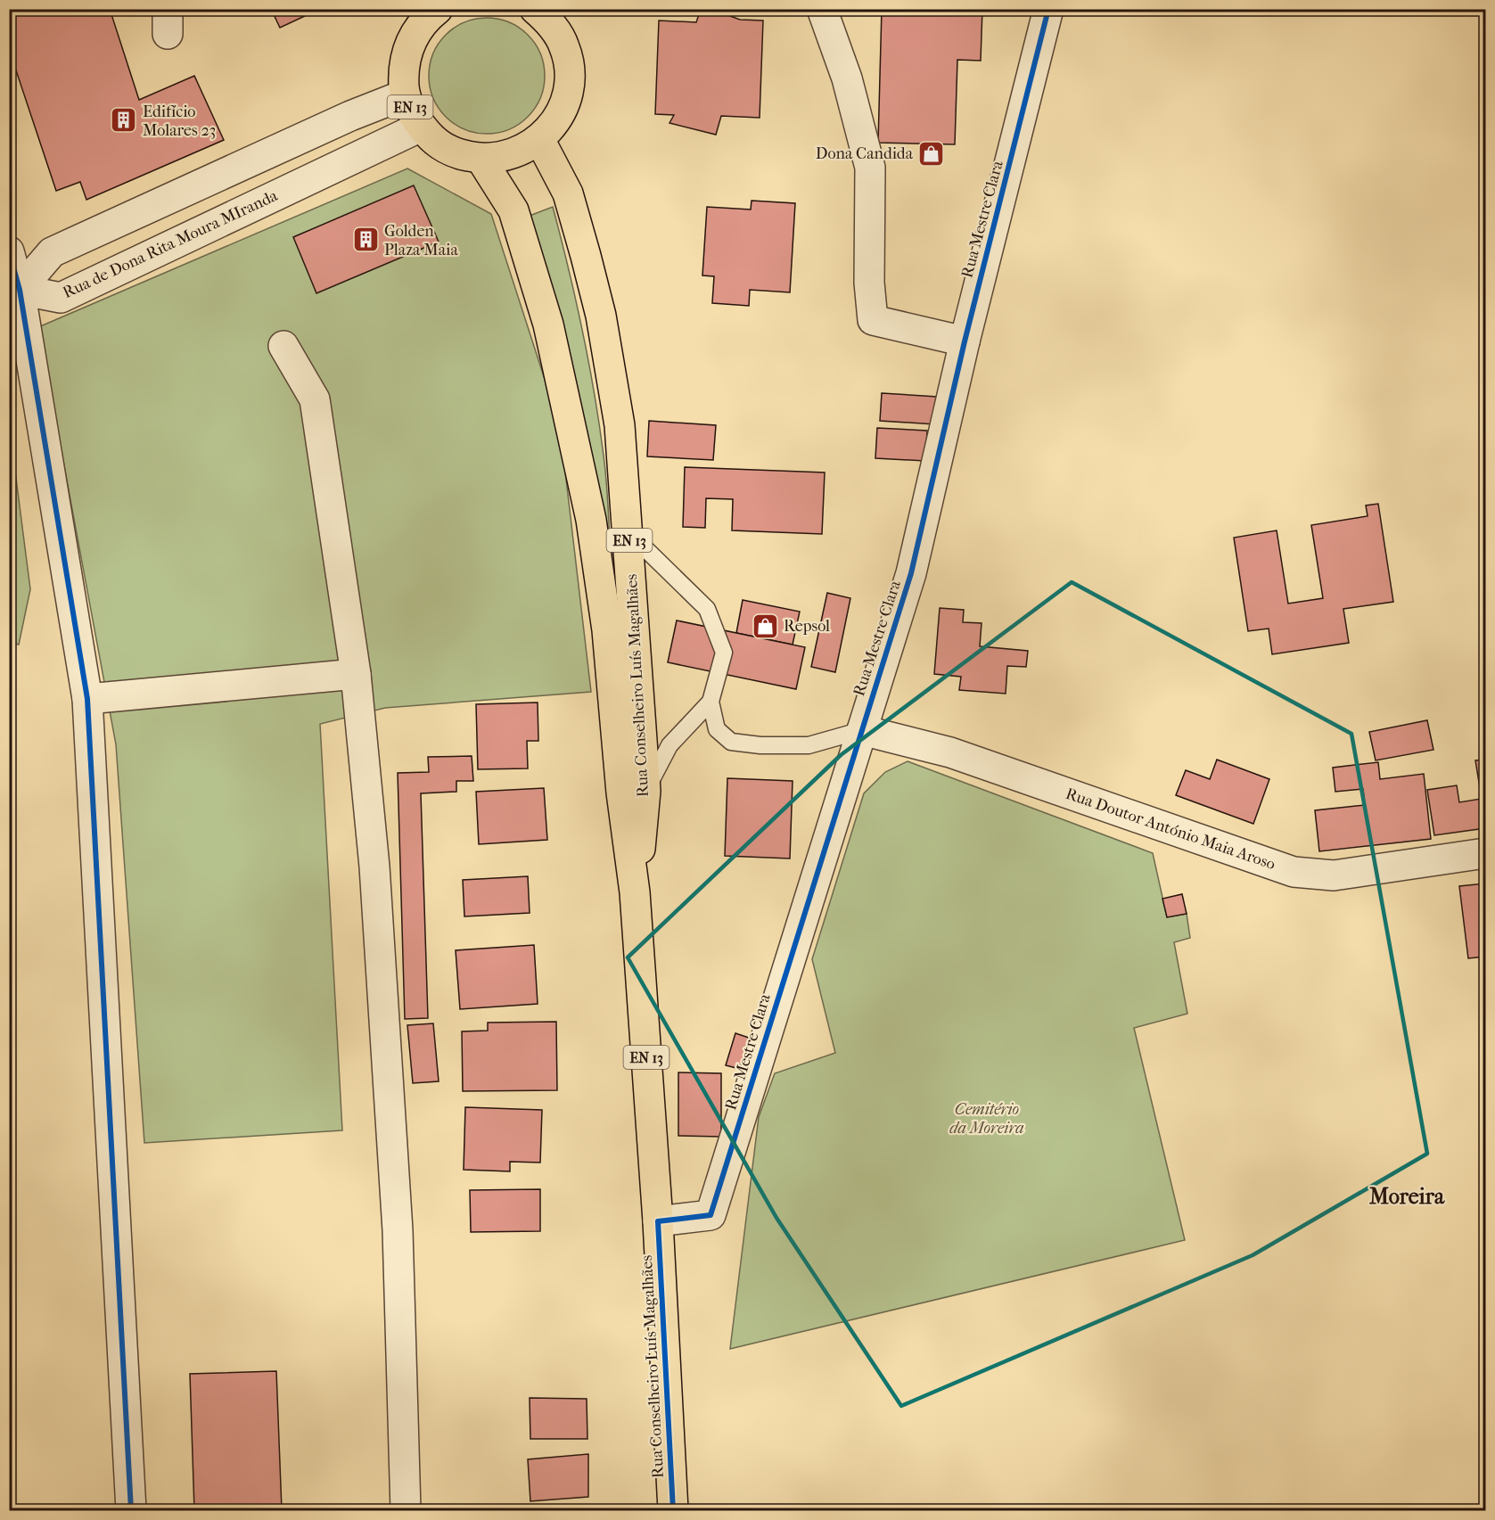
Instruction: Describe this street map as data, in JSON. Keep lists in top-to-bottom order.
{
  "streets": {
    "main road": ["EN 13", "Rua Conselheiro Luís Magalhães"],
    "street": ["Rua Mestre Clara", "Rua de Dona Rita Moura MIranda", "Rua Doutor António Maia Aroso"]
  },
  "crossings": [
    ["EN 13", "Rua de Dona Rita Moura MIranda"],
    ["EN 13", "Rua Conselheiro Luís Magalhães"],
    ["Rua Mestre Clara", "Rua Conselheiro Luís Magalhães"],
    ["Rua Mestre Clara", "Rua Doutor António Maia Aroso"]
  ],
  "districts": ["Moreira"],
  "parks": ["Cemitério da Moreira"],
  "places": {
    "building": ["Edifício Molares 23", "Golden Plaza Maia"],
    "shop": ["Dona Candida", "Repsol"]
  }
}
